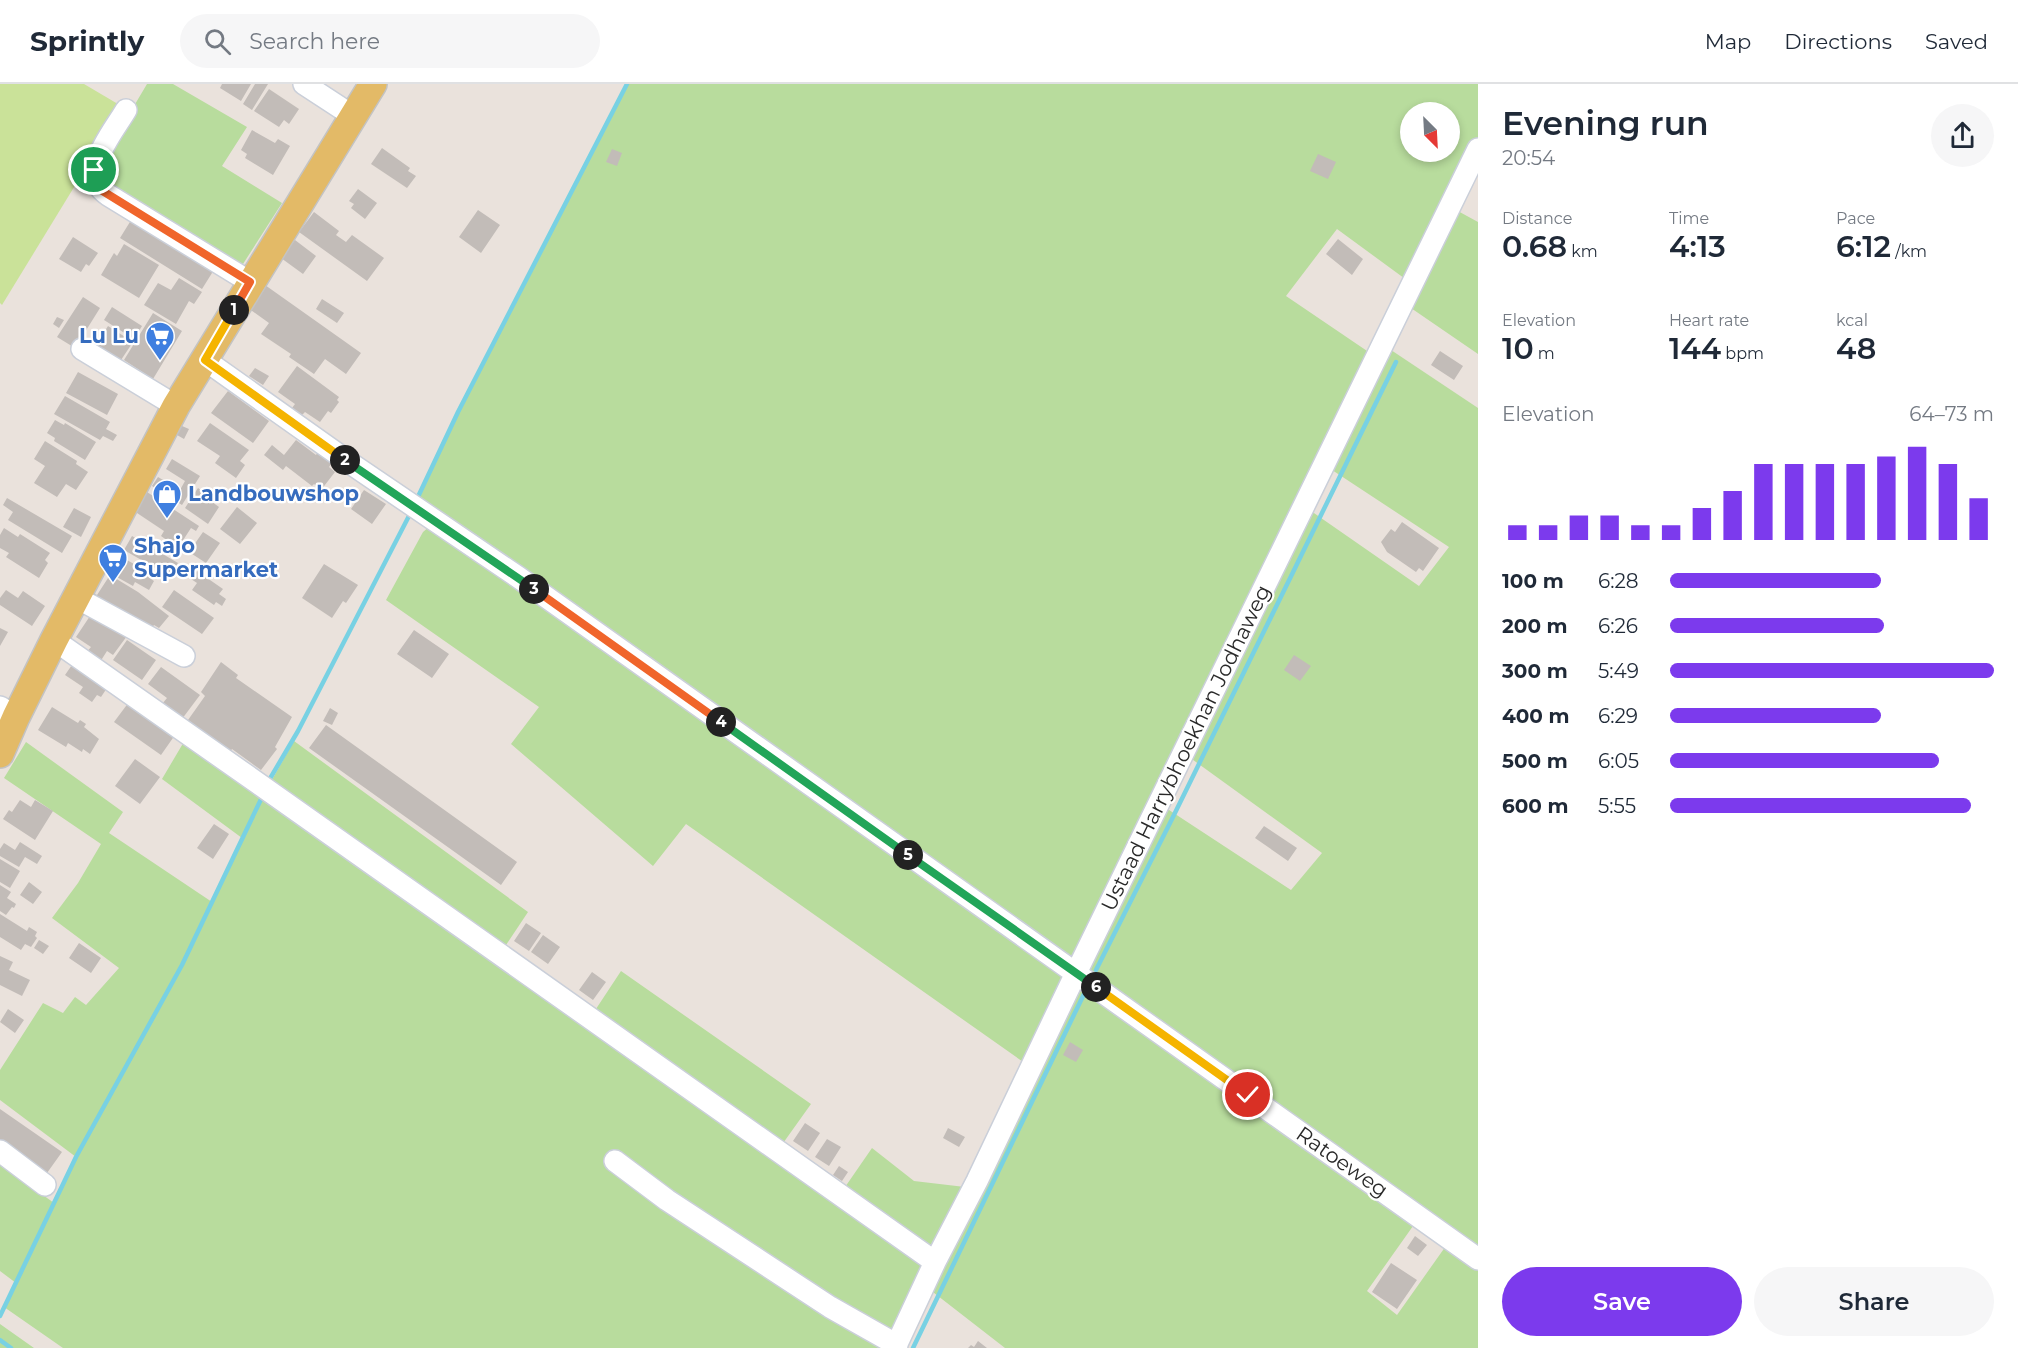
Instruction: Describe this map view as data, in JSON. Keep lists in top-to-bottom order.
{
  "streets": {
    "street": ["Ustaad Harrybhoekhan Jodhaweg", "Ratoeweg"]
  },
  "crossings": [
    ["Ustaad Harrybhoekhan Jodhaweg", "Ratoeweg"]
  ],
  "places": {
    "supermarket": ["Lu Lu", "Shajo Supermarket"],
    "shop": ["Landbouwshop"]
  },
  "north": "bottom right",
  "page": {
    "header": "Sprintly",
    "search": "Search here",
    "nav": ["Map", "Directions", "Saved"],
    "heading": ["Evening run", "20:54"],
    "stats": [
      ["Distance", "0.68 km"],
      ["Time", "4:13"],
      ["Pace", "6:12 /km"],
      ["Elevation", "10 m"],
      ["Heart rate", "144 bpm"],
      ["kcal", "48"]
    ],
    "pins": [
      "1",
      "2",
      "3",
      "4",
      "5",
      "6"
    ],
    "chart": ["Elevation", "64–73 m"],
    "list": [
      {
        "name": "100 m",
        "note": "6:28"
      },
      {
        "name": "200 m",
        "note": "6:26"
      },
      {
        "name": "300 m",
        "note": "5:49"
      },
      {
        "name": "400 m",
        "note": "6:29"
      },
      {
        "name": "500 m",
        "note": "6:05"
      },
      {
        "name": "600 m",
        "note": "5:55"
      }
    ],
    "buttons": ["Save", "Share"]
  }
}
